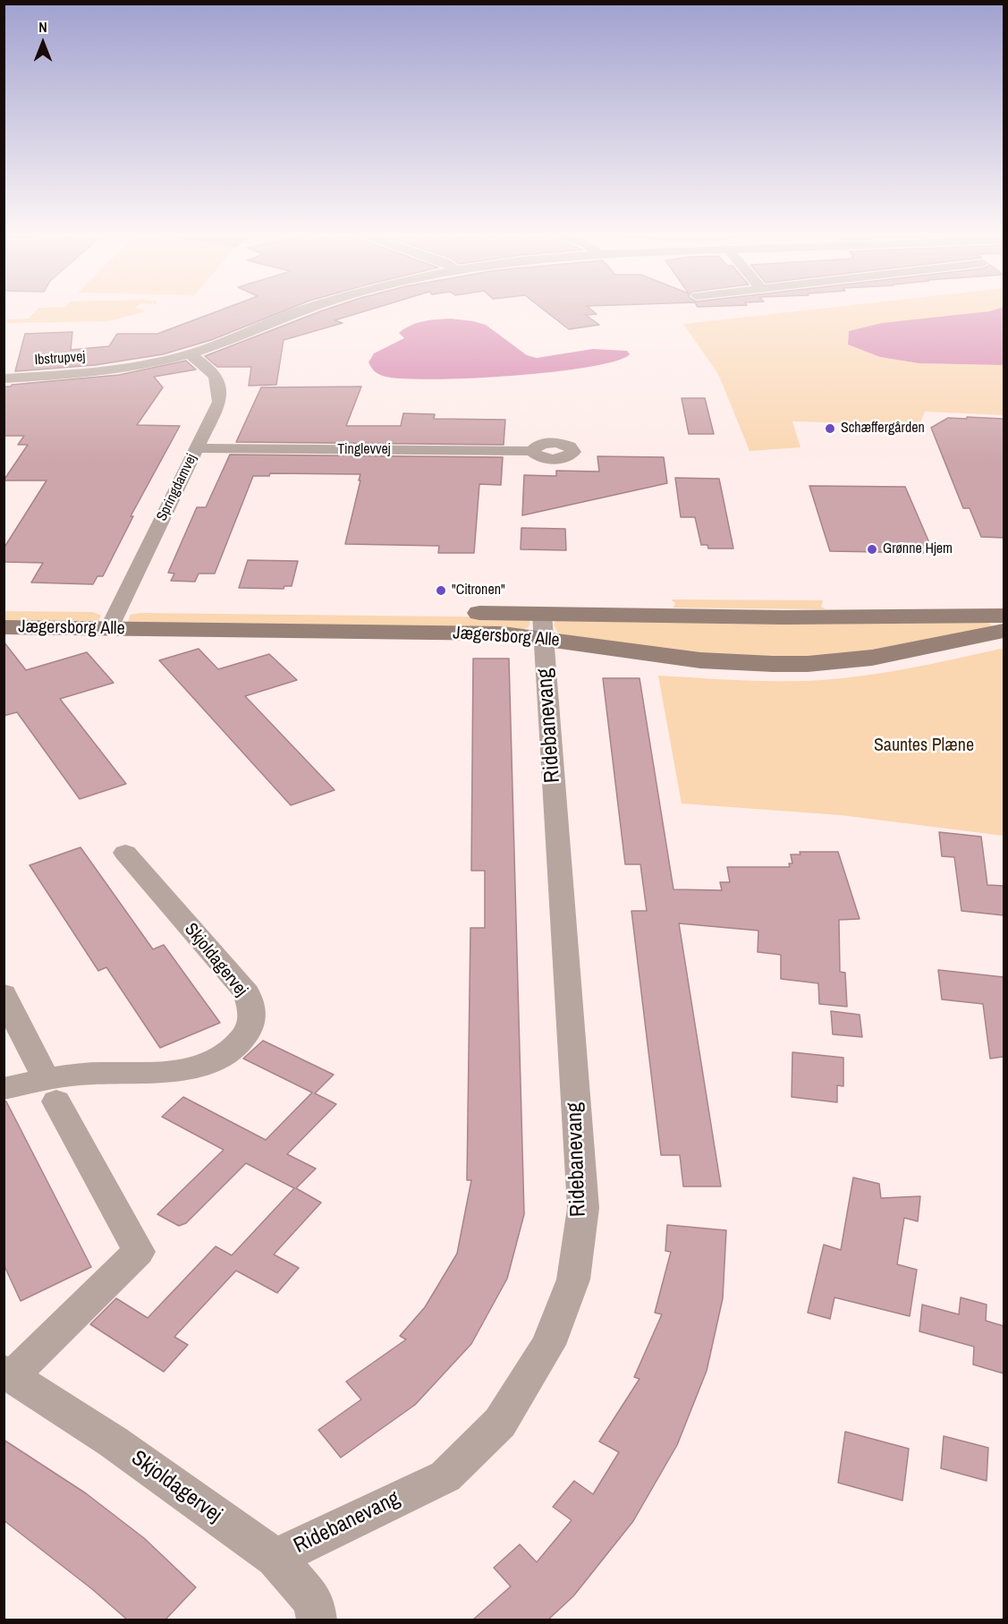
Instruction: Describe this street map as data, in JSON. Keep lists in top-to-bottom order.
{
  "streets": {
    "street": [
      "Ibstrupvej",
      "Tinglevvej",
      "Springdamvej",
      "Jægersborg Alle",
      "Ridebanevang",
      "Skjoldagervej"
    ]
  },
  "crossings": [
    ["Ibstrupvej", "Springdamvej"],
    ["Tinglevvej", "Springdamvej"],
    ["Springdamvej", "Jægersborg Alle"],
    ["Jægersborg Alle", "Ridebanevang"],
    ["Ridebanevang", "Skjoldagervej"]
  ],
  "parks": ["Sauntes Plæne"],
  "places": ["Schæffergården", "Grønne Hjem", "\"Citronen\""],
  "north": "top"
}
